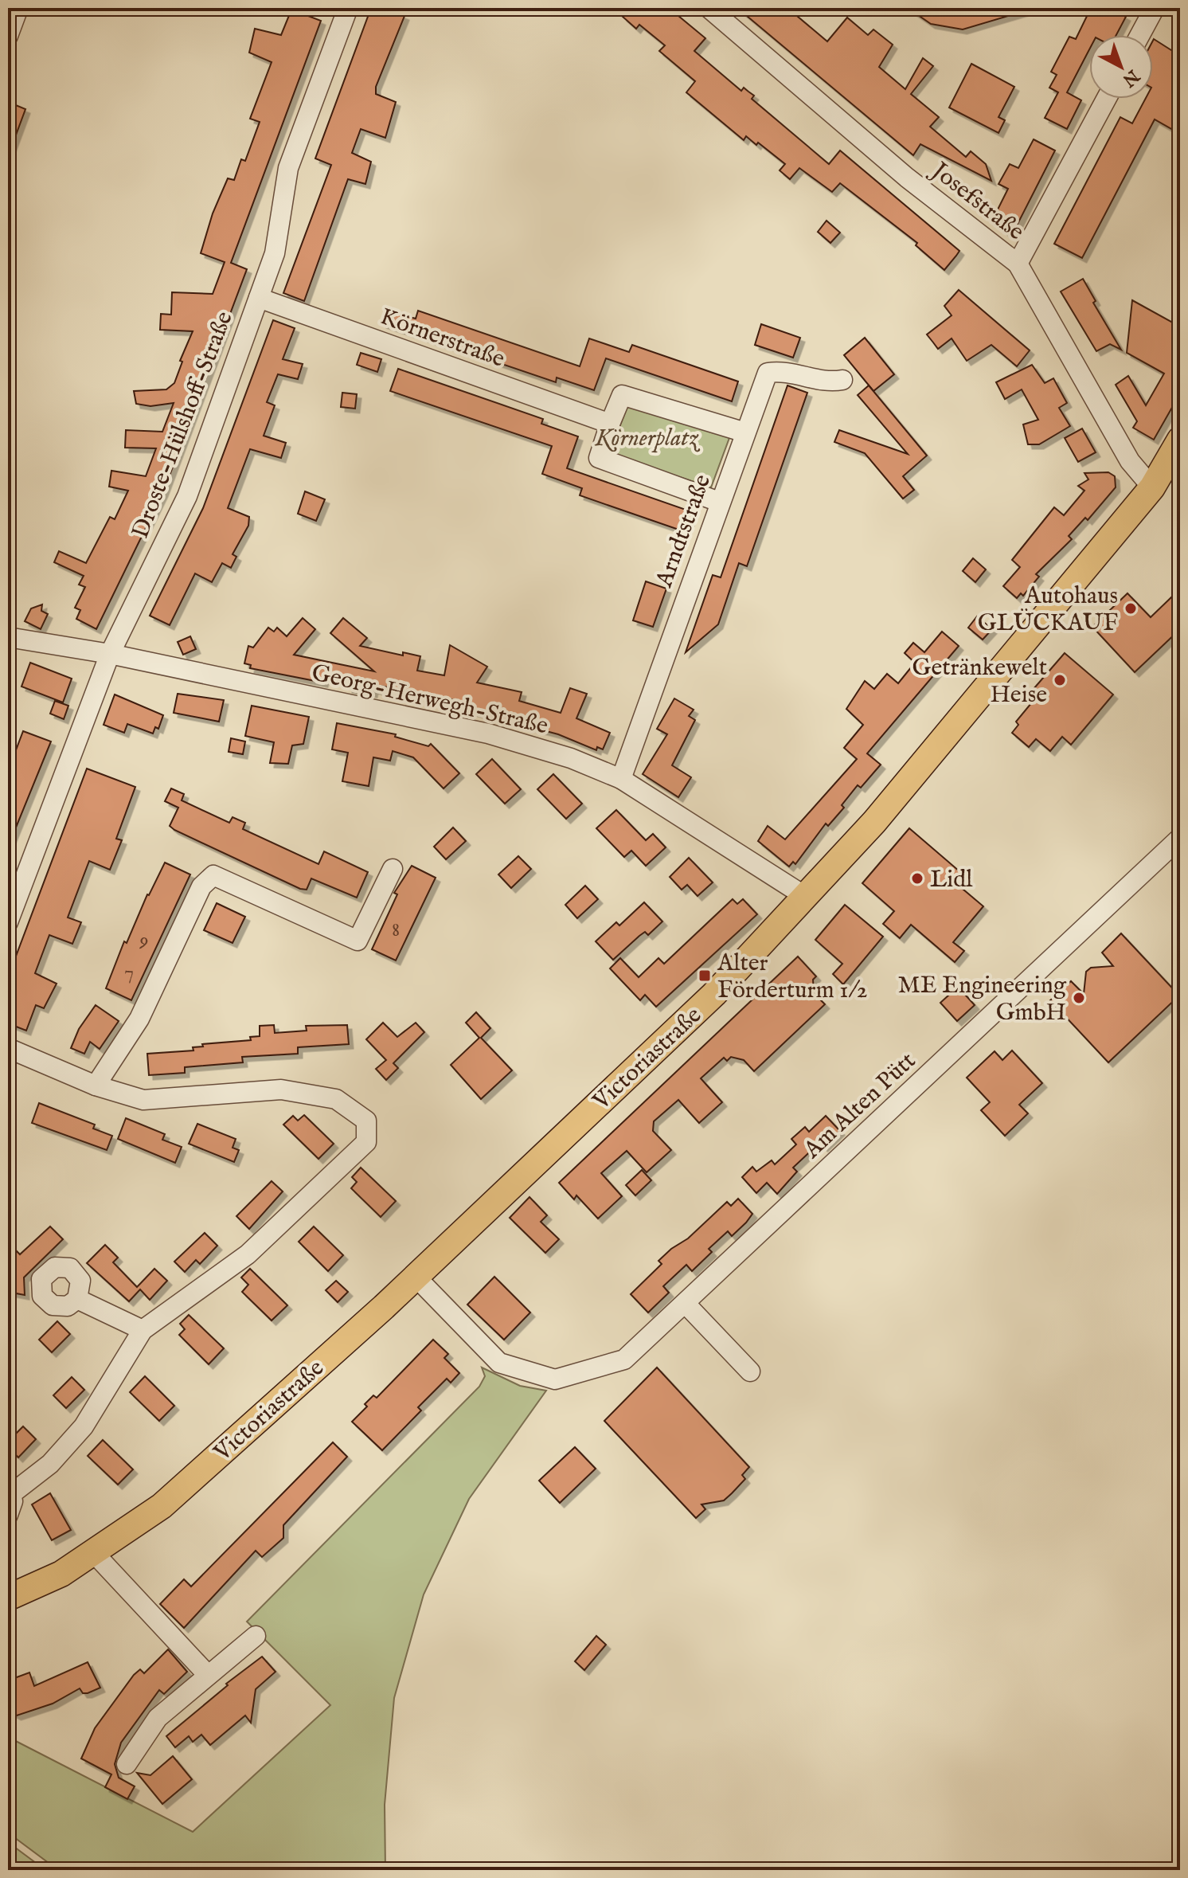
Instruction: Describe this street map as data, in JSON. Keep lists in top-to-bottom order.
{
  "streets": {
    "main road": ["Victoriastraße"],
    "street": [
      "Josefstraße",
      "Körnerstraße",
      "Droste-Hülshoff-Straße",
      "Arndtstraße",
      "Georg-Herwegh-Straße",
      "Am Alten Pütt"
    ]
  },
  "crossings": [
    ["Josefstraße", "Victoriastraße"],
    ["Körnerstraße", "Droste-Hülshoff-Straße"],
    ["Droste-Hülshoff-Straße", "Georg-Herwegh-Straße"],
    ["Arndtstraße", "Georg-Herwegh-Straße"],
    ["Georg-Herwegh-Straße", "Victoriastraße"],
    ["Victoriastraße", "Am Alten Pütt"]
  ],
  "parks": ["Körnerplatz"],
  "places": {
    "other": [
      "Autohaus GLÜCKAUF",
      "Getränkewelt Heise",
      "Lidl",
      "ME Engineering GmbH"
    ],
    "transit": ["Alter Förderturm 1/2"]
  },
  "house_numbers": ["8", "9", "7"],
  "north": "bottom right"
}
